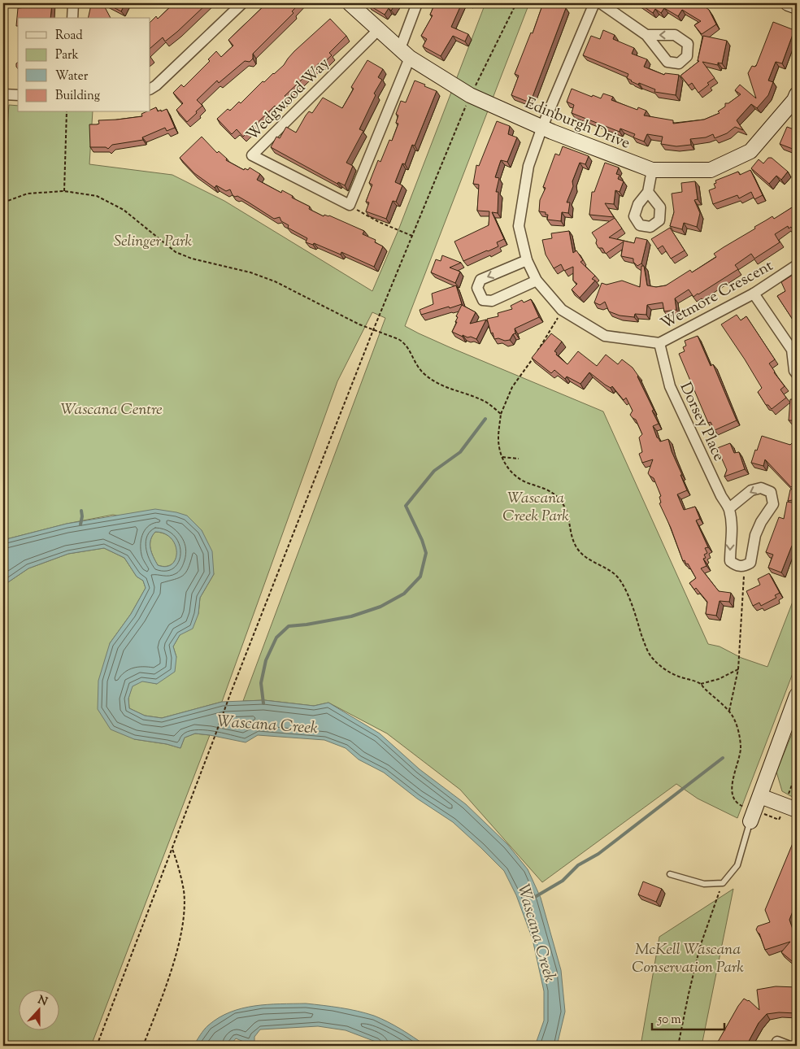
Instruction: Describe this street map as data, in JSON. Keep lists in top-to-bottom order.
{
  "streets": {
    "street": [
      "Wedgwood Way",
      "Edinburgh Drive",
      "Wetmore Crescent",
      "Dorsey Place"
    ]
  },
  "crossings": [
    ["Wedgwood Way", "Edinburgh Drive"],
    ["Edinburgh Drive", "Wetmore Crescent"],
    ["Wetmore Crescent", "Dorsey Place"]
  ],
  "water": ["Wascana Creek"],
  "parks": [
    "Selinger Park",
    "Wascana Centre",
    "Wascana Creek Park",
    "McKell Wascana Conservation Park"
  ],
  "legend": [
    "Road",
    "Park",
    "Water",
    "Building"
  ],
  "scale_bar": "50 m",
  "north": "top"
}
